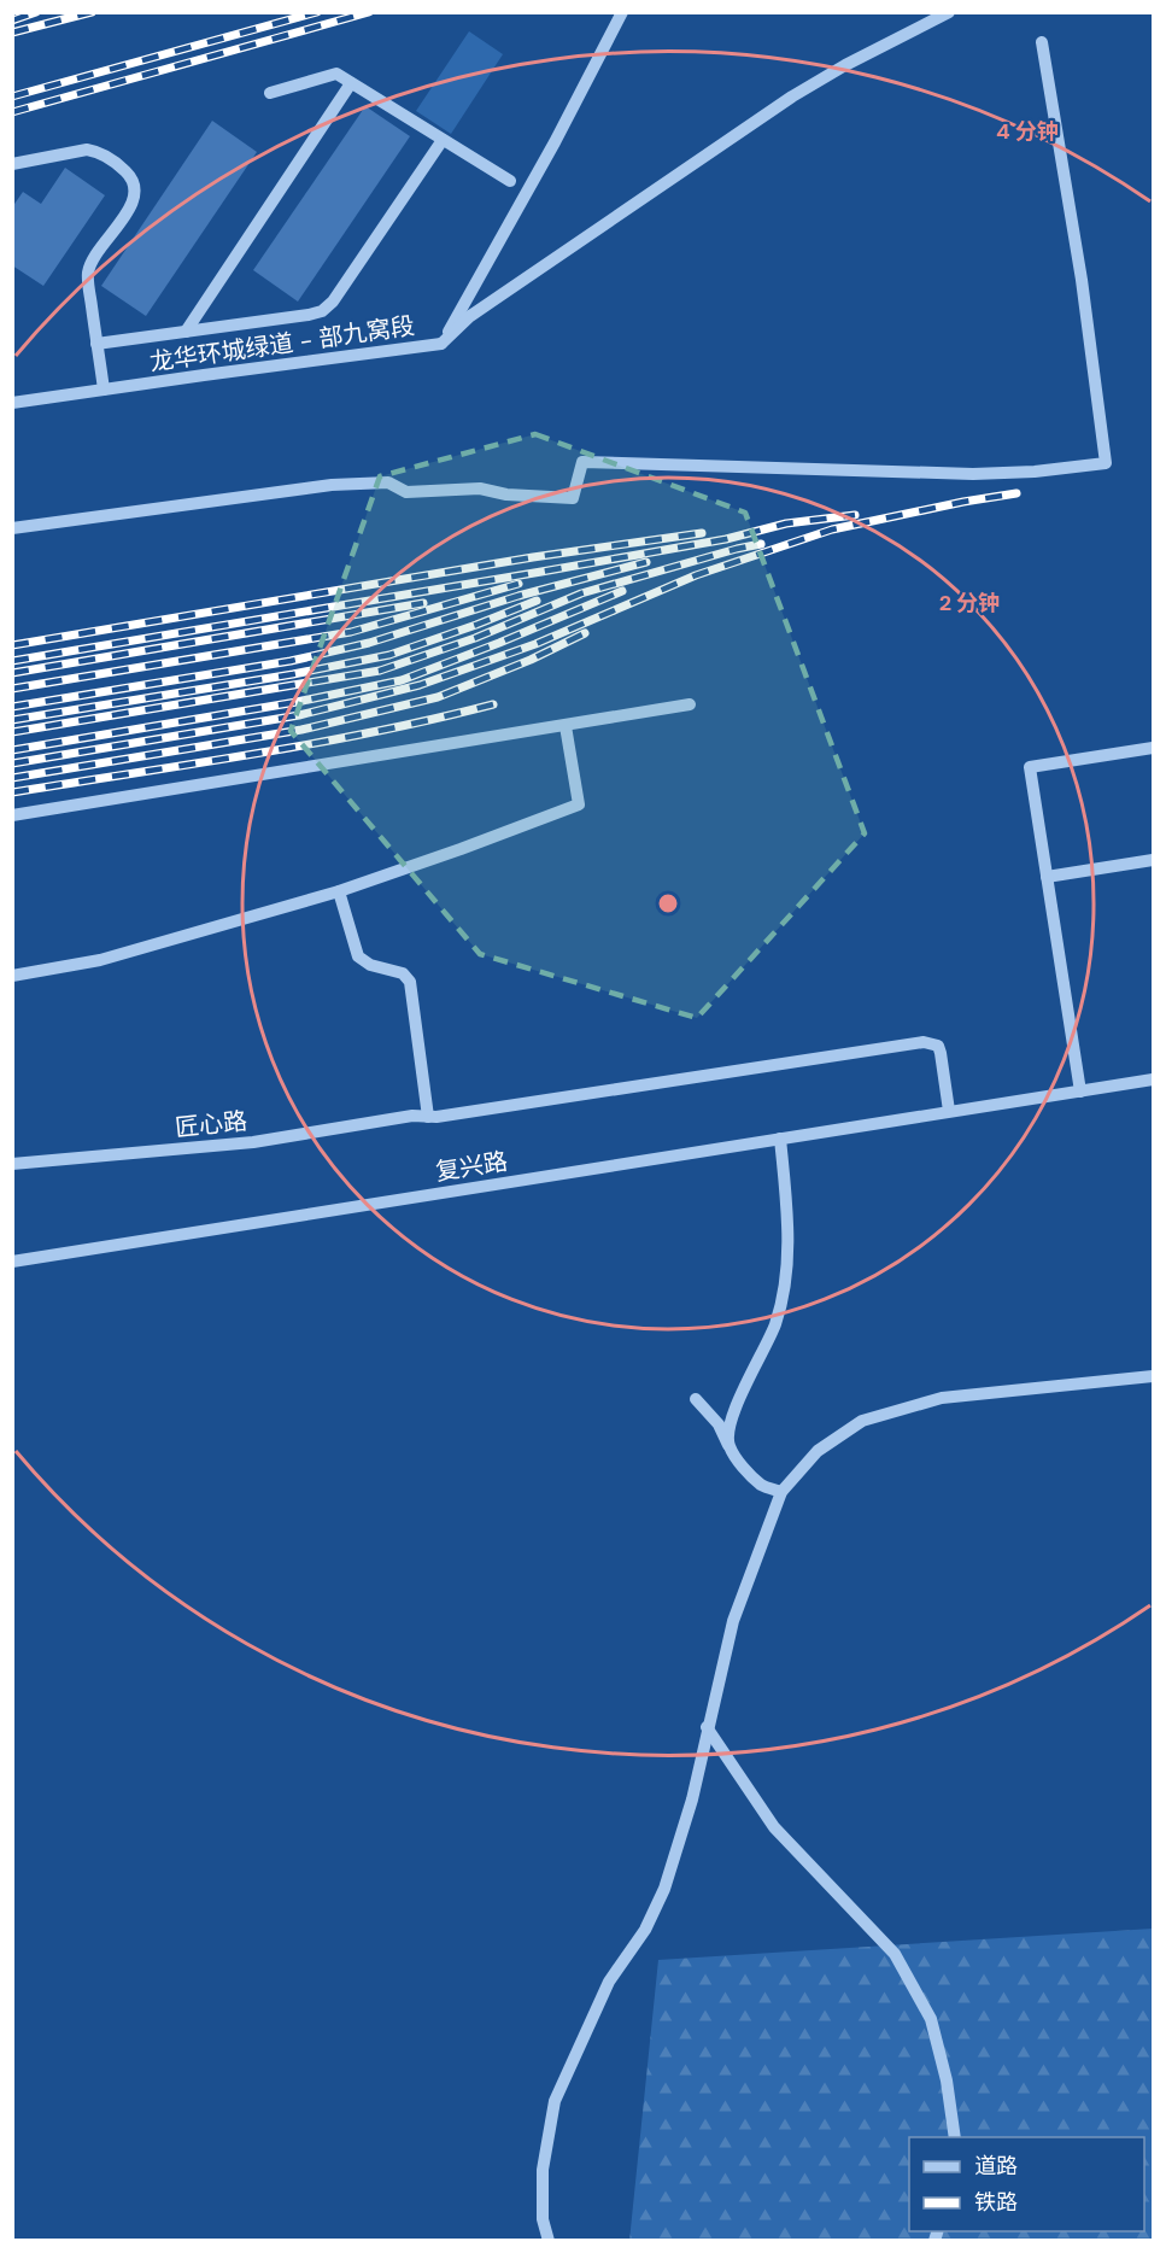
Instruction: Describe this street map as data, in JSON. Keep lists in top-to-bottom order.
{
  "streets": {
    "street": ["龙华环城绿道 - 部九窝段", "匠心路", "复兴路"]
  },
  "crossings": [
    ["匠心路", "复兴路"]
  ],
  "legend": ["道路", "铁路"],
  "rings": ["4 分钟", "2 分钟"]
}
